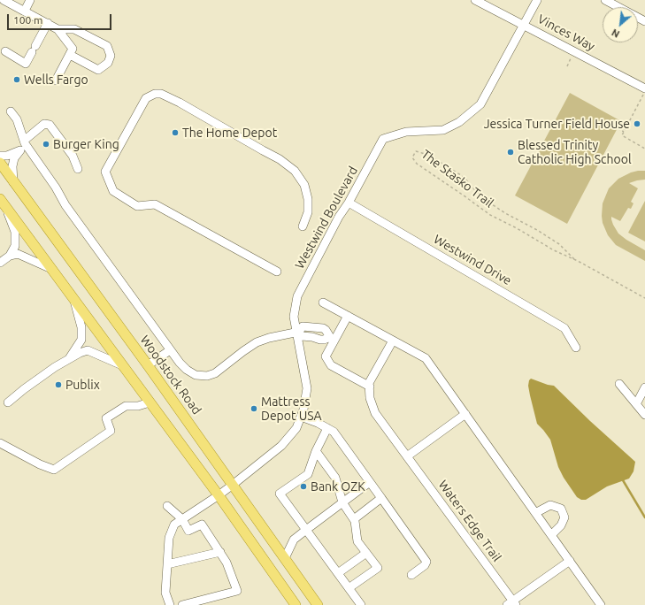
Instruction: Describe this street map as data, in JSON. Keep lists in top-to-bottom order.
{
  "streets": {
    "main road": ["Woodstock Road"],
    "street": [
      "Vinces Way",
      "Westwind Boulevard",
      "Westwind Drive",
      "Waters Edge Trail"
    ],
    "path": ["The Stasko Trail"]
  },
  "crossings": [
    ["Vinces Way", "Westwind Boulevard"],
    ["Westwind Boulevard", "Westwind Drive"],
    ["Westwind Boulevard", "Woodstock Road"]
  ],
  "places": [
    "Wells Fargo",
    "Jessica Turner Field House",
    "The Home Depot",
    "Burger King",
    "Blessed Trinity Catholic High School",
    "Publix",
    "Mattress Depot USA",
    "Bank OZK"
  ],
  "scale_bar": "100 m",
  "north": "bottom left"
}
